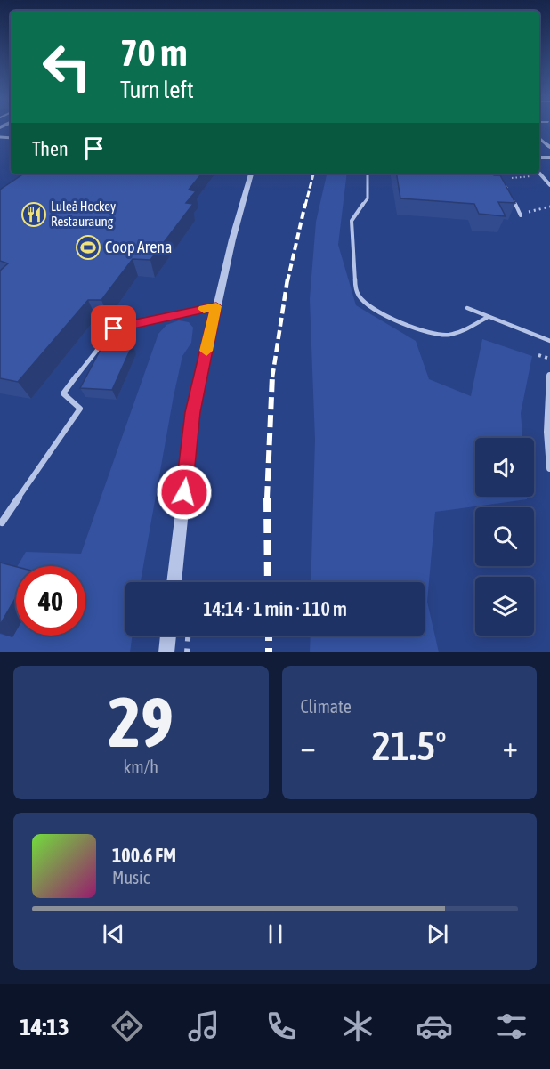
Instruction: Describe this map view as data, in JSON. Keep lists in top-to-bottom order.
{
  "places": {
    "restaurant": ["Luleå Hockey Restauraung"],
    "sports": ["Coop Arena"]
  },
  "page": {
    "turn": ["70 m", "Turn left"],
    "then": "Then",
    "limit": "40",
    "trip": "14:14 · 1 min · 110 m",
    "tile": [
      ["29", "km/h"],
      "Climate"
    ],
    "heat": ["−", "21.5°", "+"],
    "song": ["100.6 FM", "Music"],
    "tabs": "14:13"
  }
}
